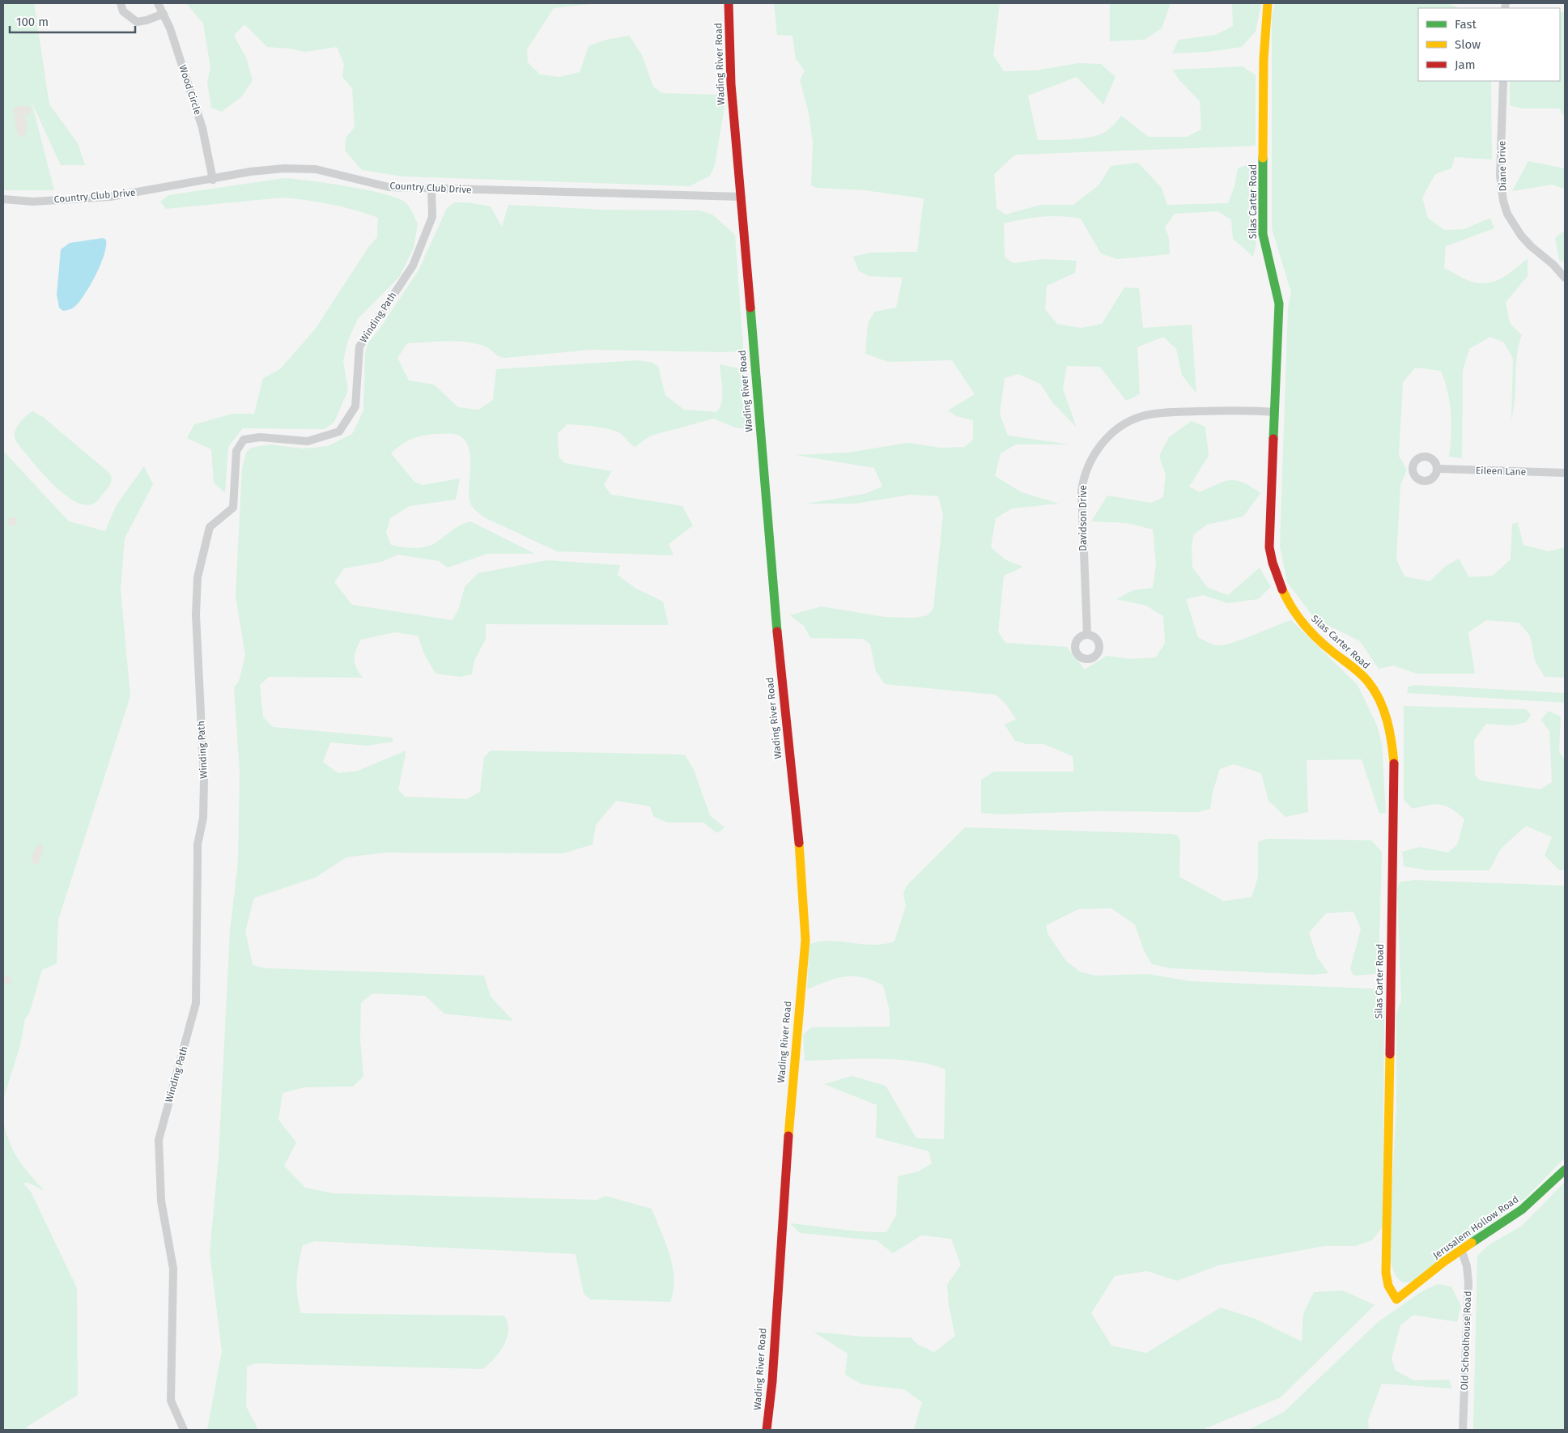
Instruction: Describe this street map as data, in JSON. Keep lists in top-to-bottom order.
{
  "streets": {
    "street": [
      "Wading River Road",
      "Wood Circle",
      "Diane Drive",
      "Country Club Drive",
      "Silas Carter Road",
      "Winding Path",
      "Eileen Lane",
      "Davidson Drive",
      "Jerusalem Hollow Road",
      "Old Schoolhouse Road"
    ]
  },
  "crossings": [
    ["Wading River Road", "Country Club Drive"],
    ["Wood Circle", "Country Club Drive"],
    ["Country Club Drive", "Winding Path"],
    ["Silas Carter Road", "Davidson Drive"],
    ["Silas Carter Road", "Jerusalem Hollow Road"],
    ["Jerusalem Hollow Road", "Old Schoolhouse Road"]
  ],
  "legend": ["Fast", "Slow", "Jam"],
  "scale_bar": "100 m"
}
